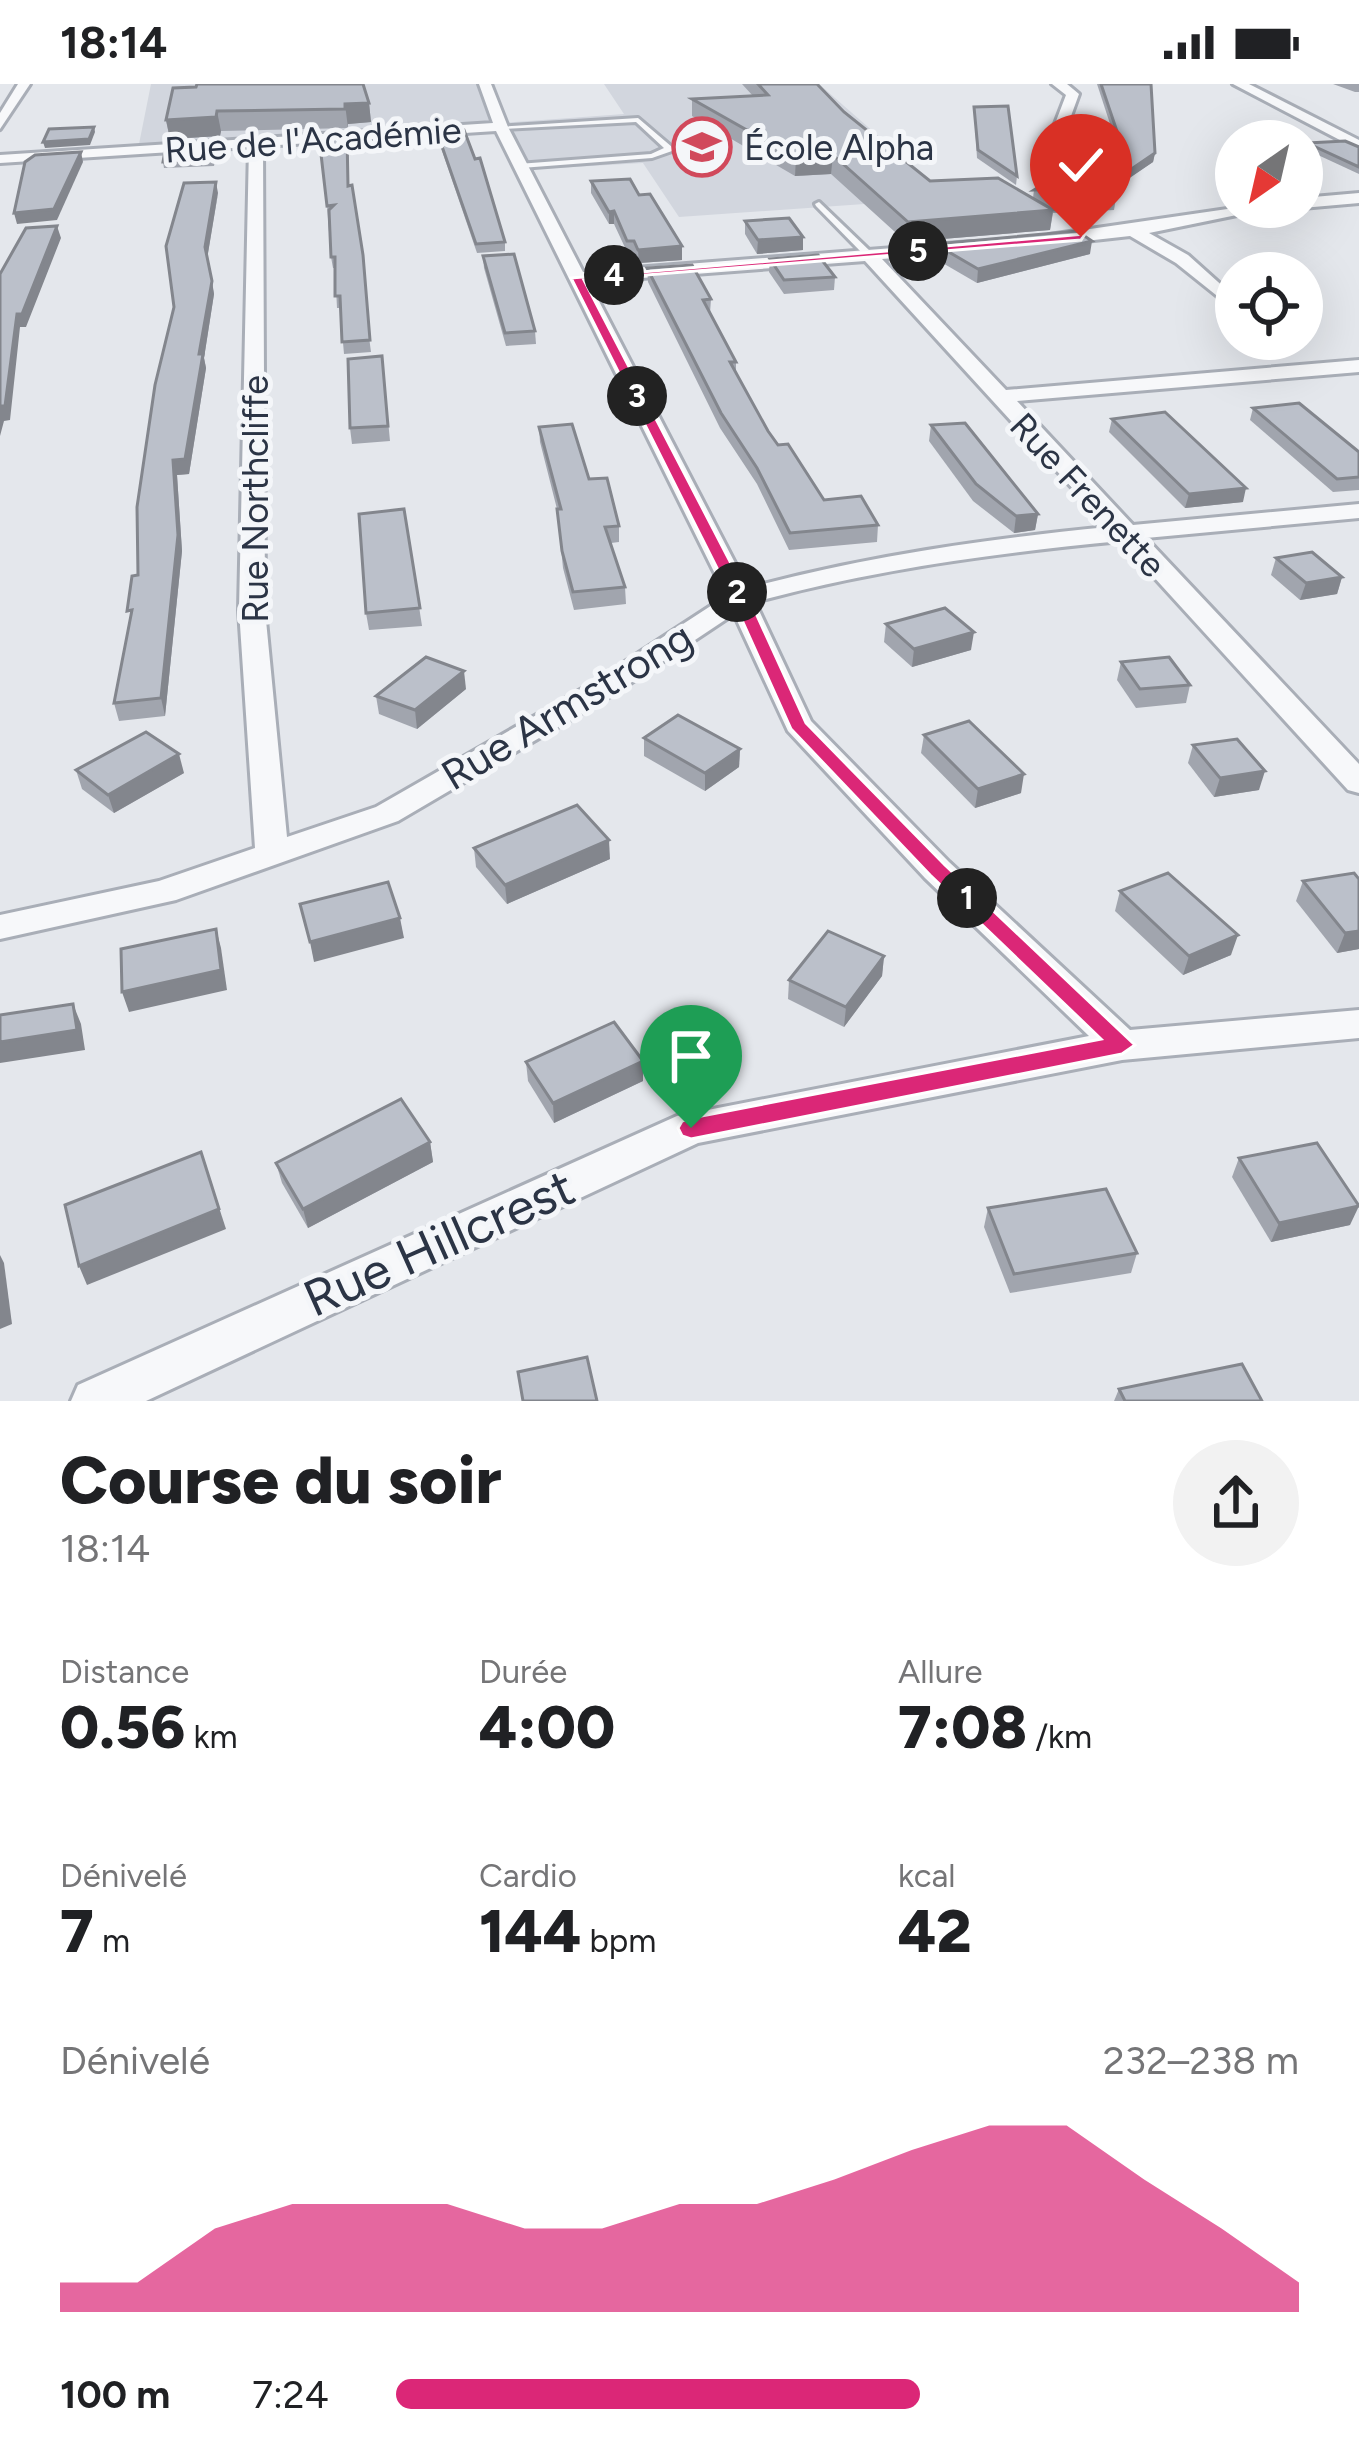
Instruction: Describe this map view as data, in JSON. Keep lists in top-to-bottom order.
{
  "streets": {
    "street": [
      "Rue de l'Académie",
      "Rue Frenette",
      "Rue Northcliffe",
      "Rue Armstrong",
      "Rue Hillcrest"
    ]
  },
  "crossings": [
    ["Rue de l'Académie", "Rue Northcliffe"],
    ["Rue Frenette", "Rue Armstrong"],
    ["Rue Northcliffe", "Rue Armstrong"]
  ],
  "places": {
    "school or university": ["École Alpha"]
  },
  "north": "bottom left",
  "page": {
    "status": "18:14",
    "pins": [
      "5",
      "4",
      "3",
      "2",
      "1"
    ],
    "heading": ["Course du soir", "18:14"],
    "stats": [
      ["Distance", "0.56 km"],
      ["Durée", "4:00"],
      ["Allure", "7:08 /km"],
      ["Dénivelé", "7 m"],
      ["Cardio", "144 bpm"],
      ["kcal", "42"]
    ],
    "chart": ["Dénivelé", "232–238 m"],
    "list": [
      {
        "name": "100 m",
        "note": "7:24"
      }
    ]
  }
}
